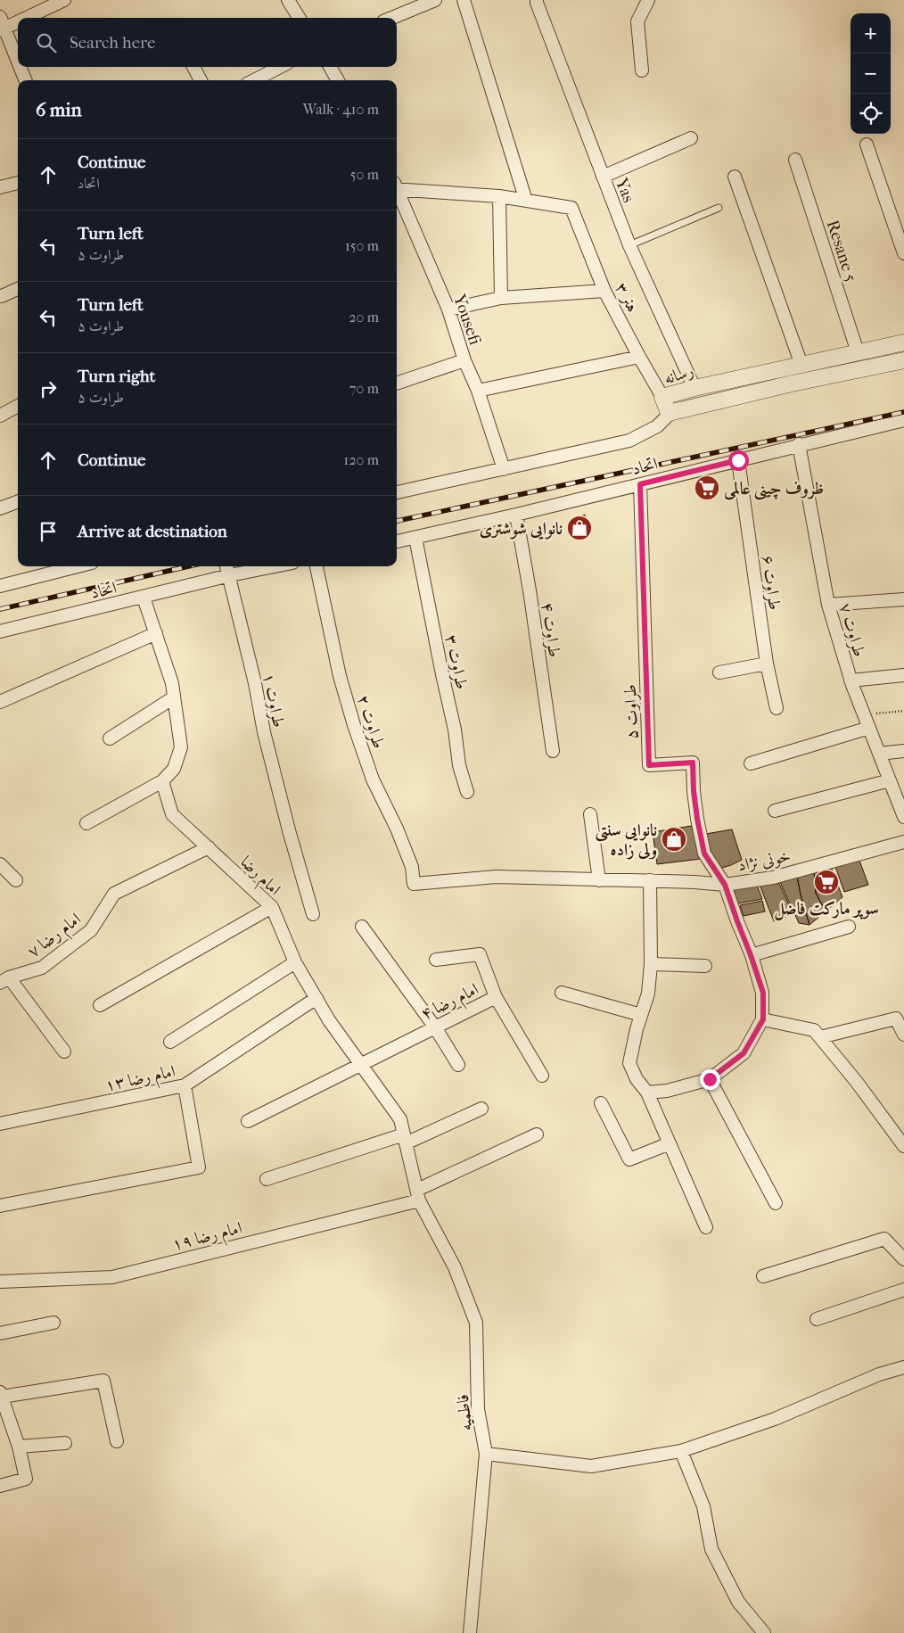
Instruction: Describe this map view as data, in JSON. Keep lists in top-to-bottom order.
{
  "streets": {
    "street": [
      "Yas",
      "Resane 5",
      "هنر ۳",
      "Yousefi",
      "رسانه",
      "اتحاد",
      "طراوت ۶",
      "طراوت ۴",
      "طراوت ۷",
      "طراوت ۳",
      "طراوت ۱",
      "طراوت ۵",
      "طراوت ۲",
      "خونی نژاد",
      "امام رضا",
      "امام رضا ۷",
      "امام رضا ۴",
      "امام رضا ۱۳",
      "امام رضا ۱۹",
      "فاطمیه"
    ]
  },
  "crossings": [
    ["Yas", "رسانه"],
    ["Resane 5", "رسانه"],
    ["هنر ۳", "رسانه"],
    ["اتحاد", "طراوت ۶"],
    ["اتحاد", "طراوت ۴"],
    ["اتحاد", "طراوت ۷"],
    ["اتحاد", "طراوت ۳"],
    ["اتحاد", "طراوت ۱"],
    ["اتحاد", "طراوت ۵"],
    ["طراوت ۵", "خونی نژاد"],
    ["طراوت ۲", "خونی نژاد"],
    ["امام رضا", "امام رضا ۷"],
    ["امام رضا", "امام رضا ۴"],
    ["امام رضا", "امام رضا ۱۳"],
    ["امام رضا", "امام رضا ۱۹"],
    ["امام رضا", "فاطمیه"],
    ["امام رضا ۱۹", "فاطمیه"]
  ],
  "places": {
    "supermarket": ["ظروف چینی عالمی", "سوپر مارکت فاضل"],
    "shop": ["نانوایی شوشتری", "نانوایی سنتی ولی زاده"]
  },
  "page": {
    "map_buttons": ["+", "−"],
    "search": "Search here",
    "heading": ["6 min", "Walk · 410 m"],
    "list": [
      ["Continue", "اتحاد", "50 m"],
      ["Turn left", "طراوت ۵", "150 m"],
      ["Turn left", "طراوت ۵", "20 m"],
      ["Turn right", "طراوت ۵", "70 m"],
      ["Continue", "120 m"],
      "Arrive at destination"
    ]
  }
}
